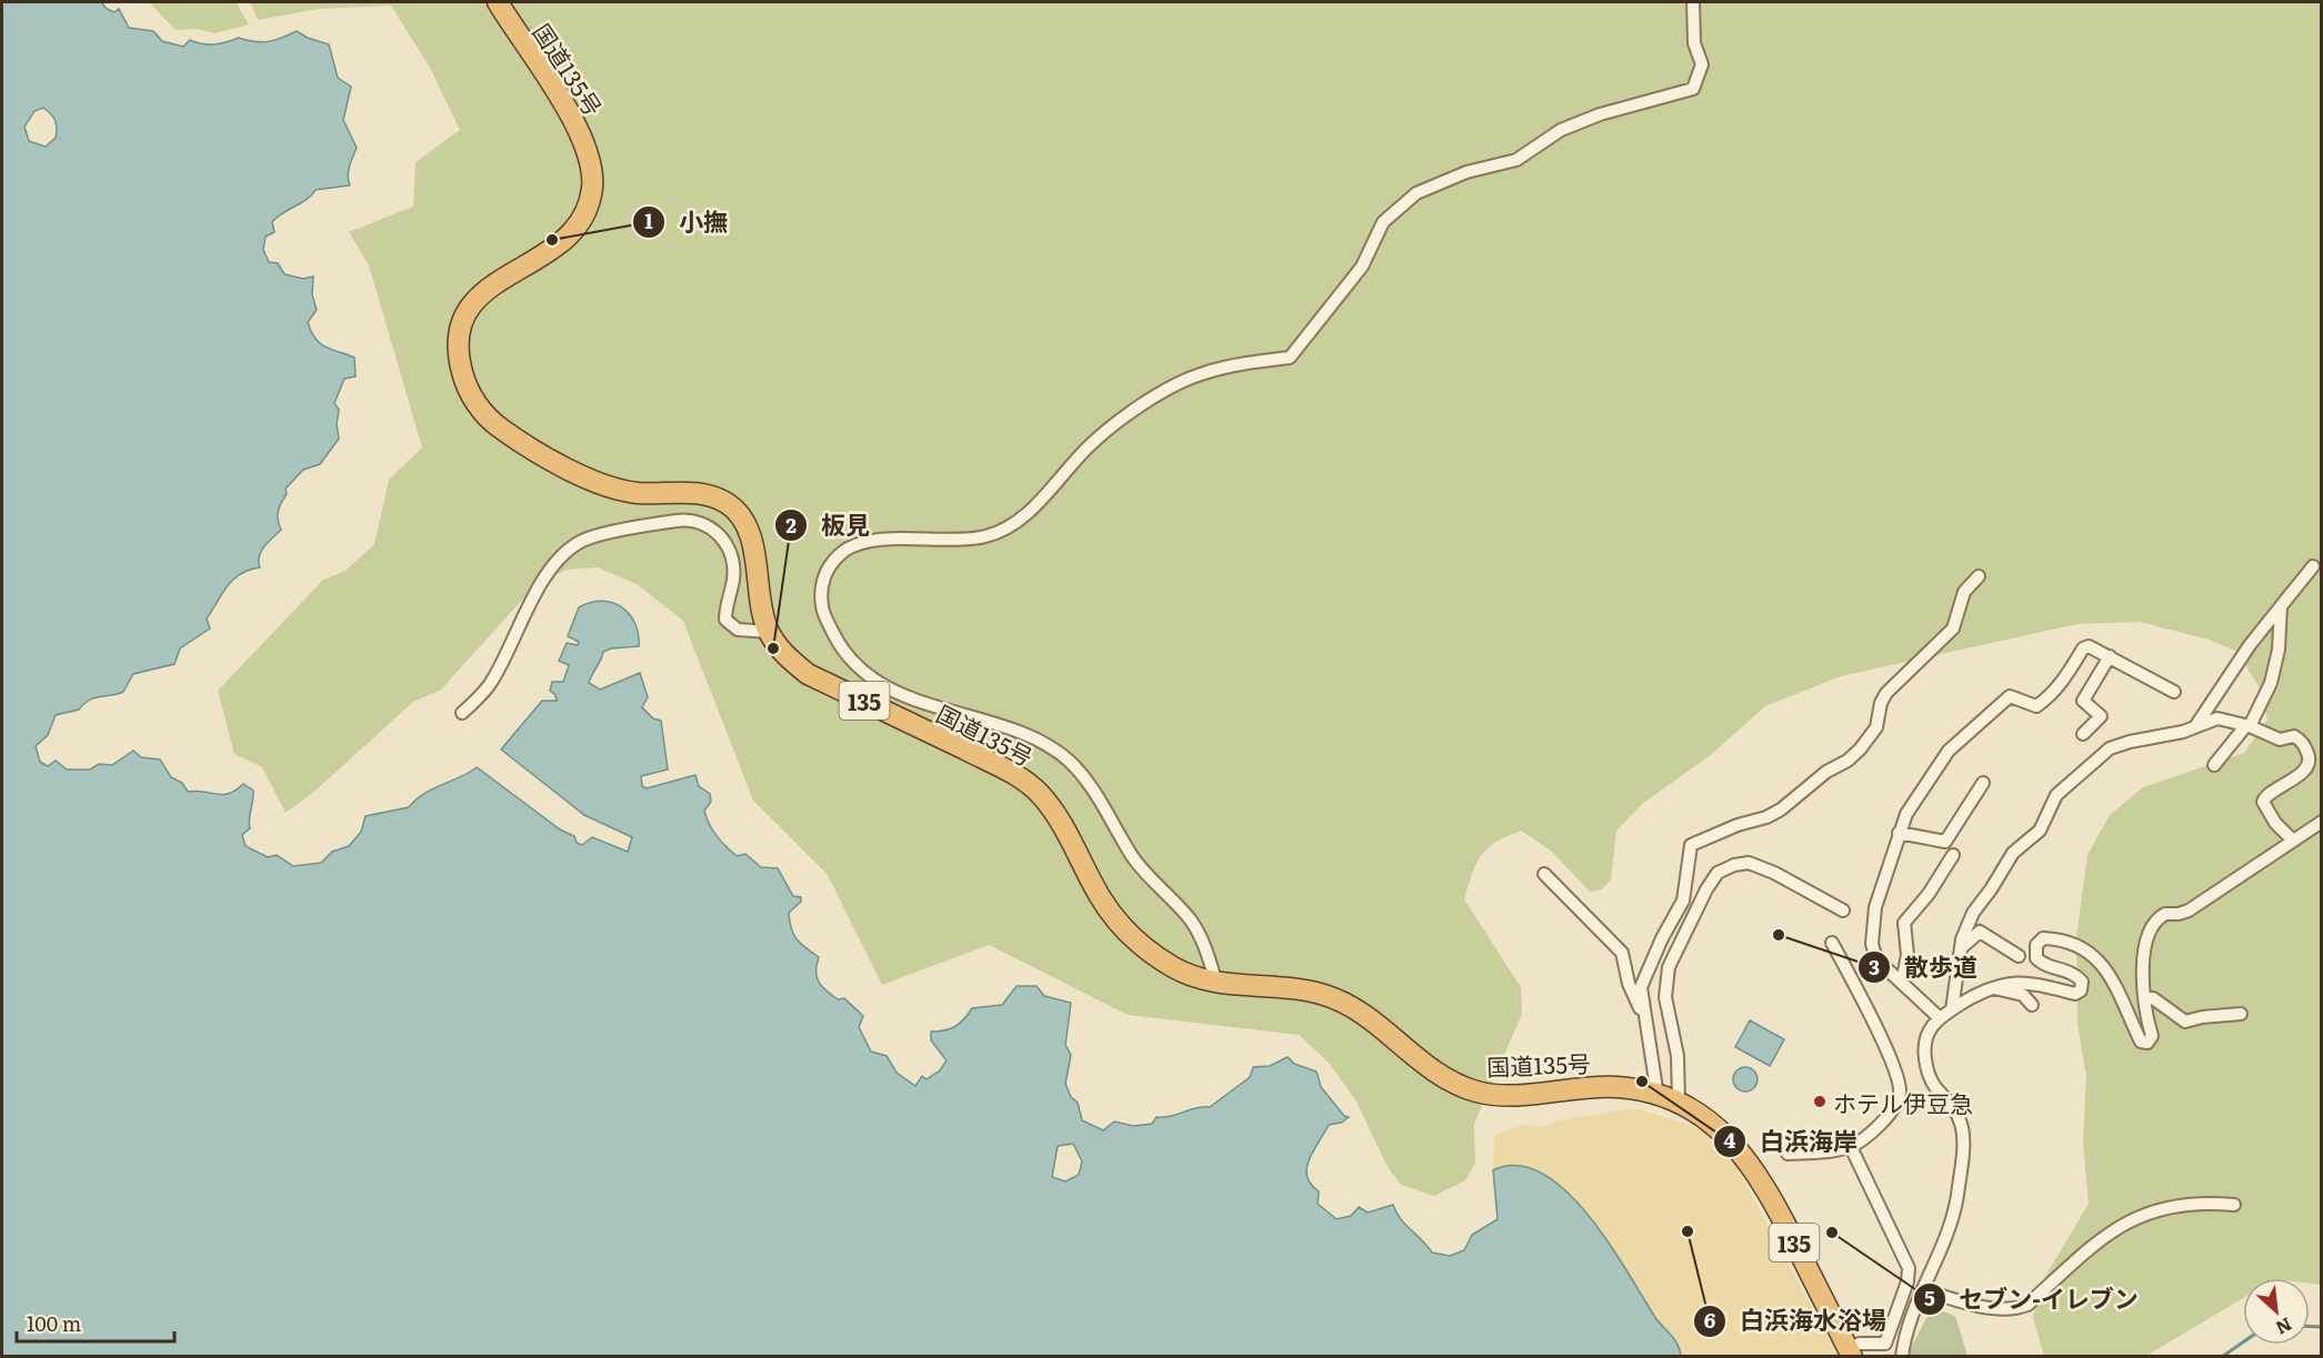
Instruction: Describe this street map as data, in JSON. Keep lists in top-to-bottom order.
{
  "streets": {
    "highway": ["国道135号", "135"]
  },
  "places": [
    "小撫",
    "板見",
    "散歩道",
    "白浜海岸",
    "ホテル伊豆急",
    "白浜海水浴場",
    "セブン-イレブン"
  ],
  "scale_bar": "100 m",
  "north": "bottom right"
}
